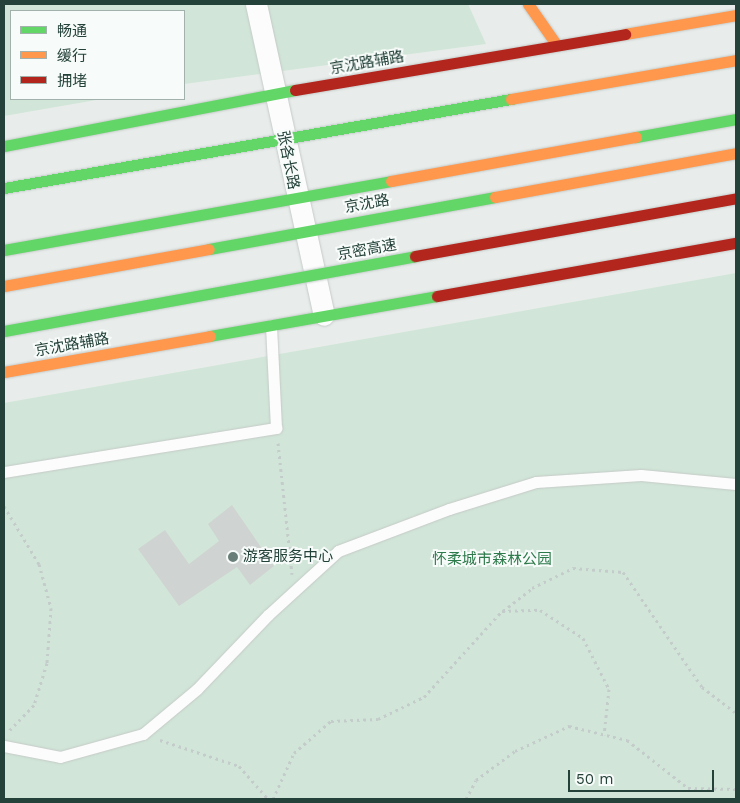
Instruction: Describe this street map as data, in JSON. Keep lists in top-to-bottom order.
{
  "streets": {
    "main road": ["京沈路辅路", "京沈路", "京密高速"],
    "street": ["张各长路"]
  },
  "crossings": [
    ["京沈路辅路", "张各长路"],
    ["张各长路", "京沈路"]
  ],
  "parks": ["怀柔城市森林公园"],
  "places": ["游客服务中心"],
  "legend": ["畅通", "缓行", "拥堵"],
  "scale_bar": "50 m"
}
